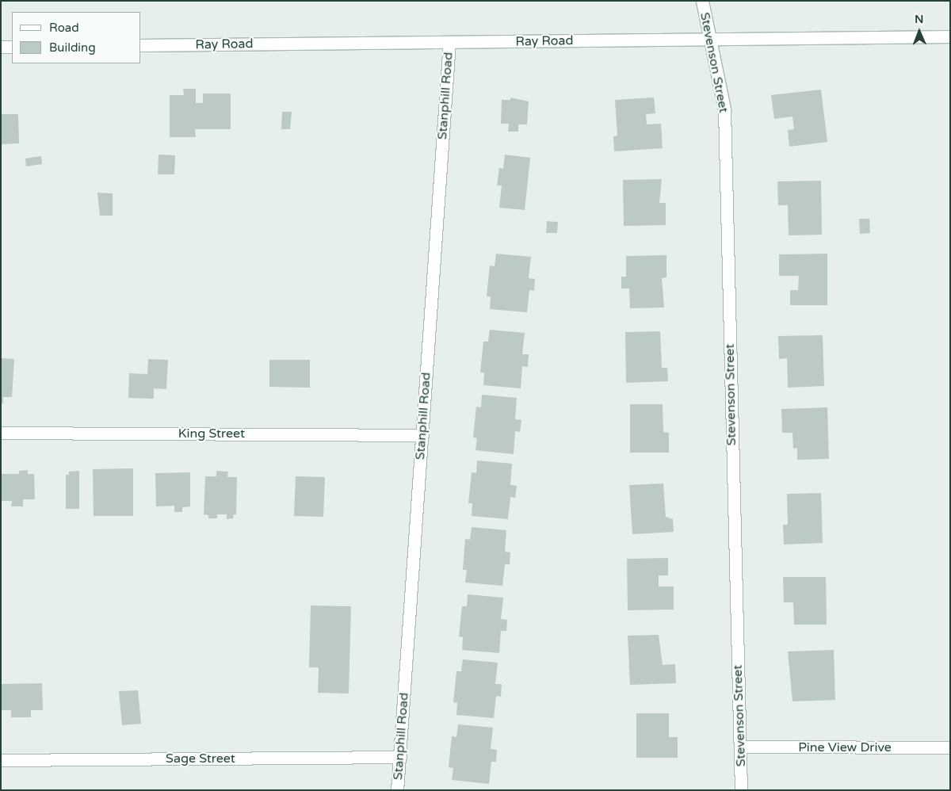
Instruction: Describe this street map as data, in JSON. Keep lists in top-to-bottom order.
{
  "streets": {
    "street": [
      "Ray Road",
      "Stevenson Street",
      "Stanphill Road",
      "King Street",
      "Pine View Drive",
      "Sage Street"
    ]
  },
  "crossings": [
    ["Ray Road", "Stevenson Street"],
    ["Ray Road", "Stanphill Road"],
    ["Stevenson Street", "Pine View Drive"],
    ["Stanphill Road", "King Street"],
    ["Stanphill Road", "Sage Street"]
  ],
  "legend": ["Road", "Building"],
  "north": "top"
}
